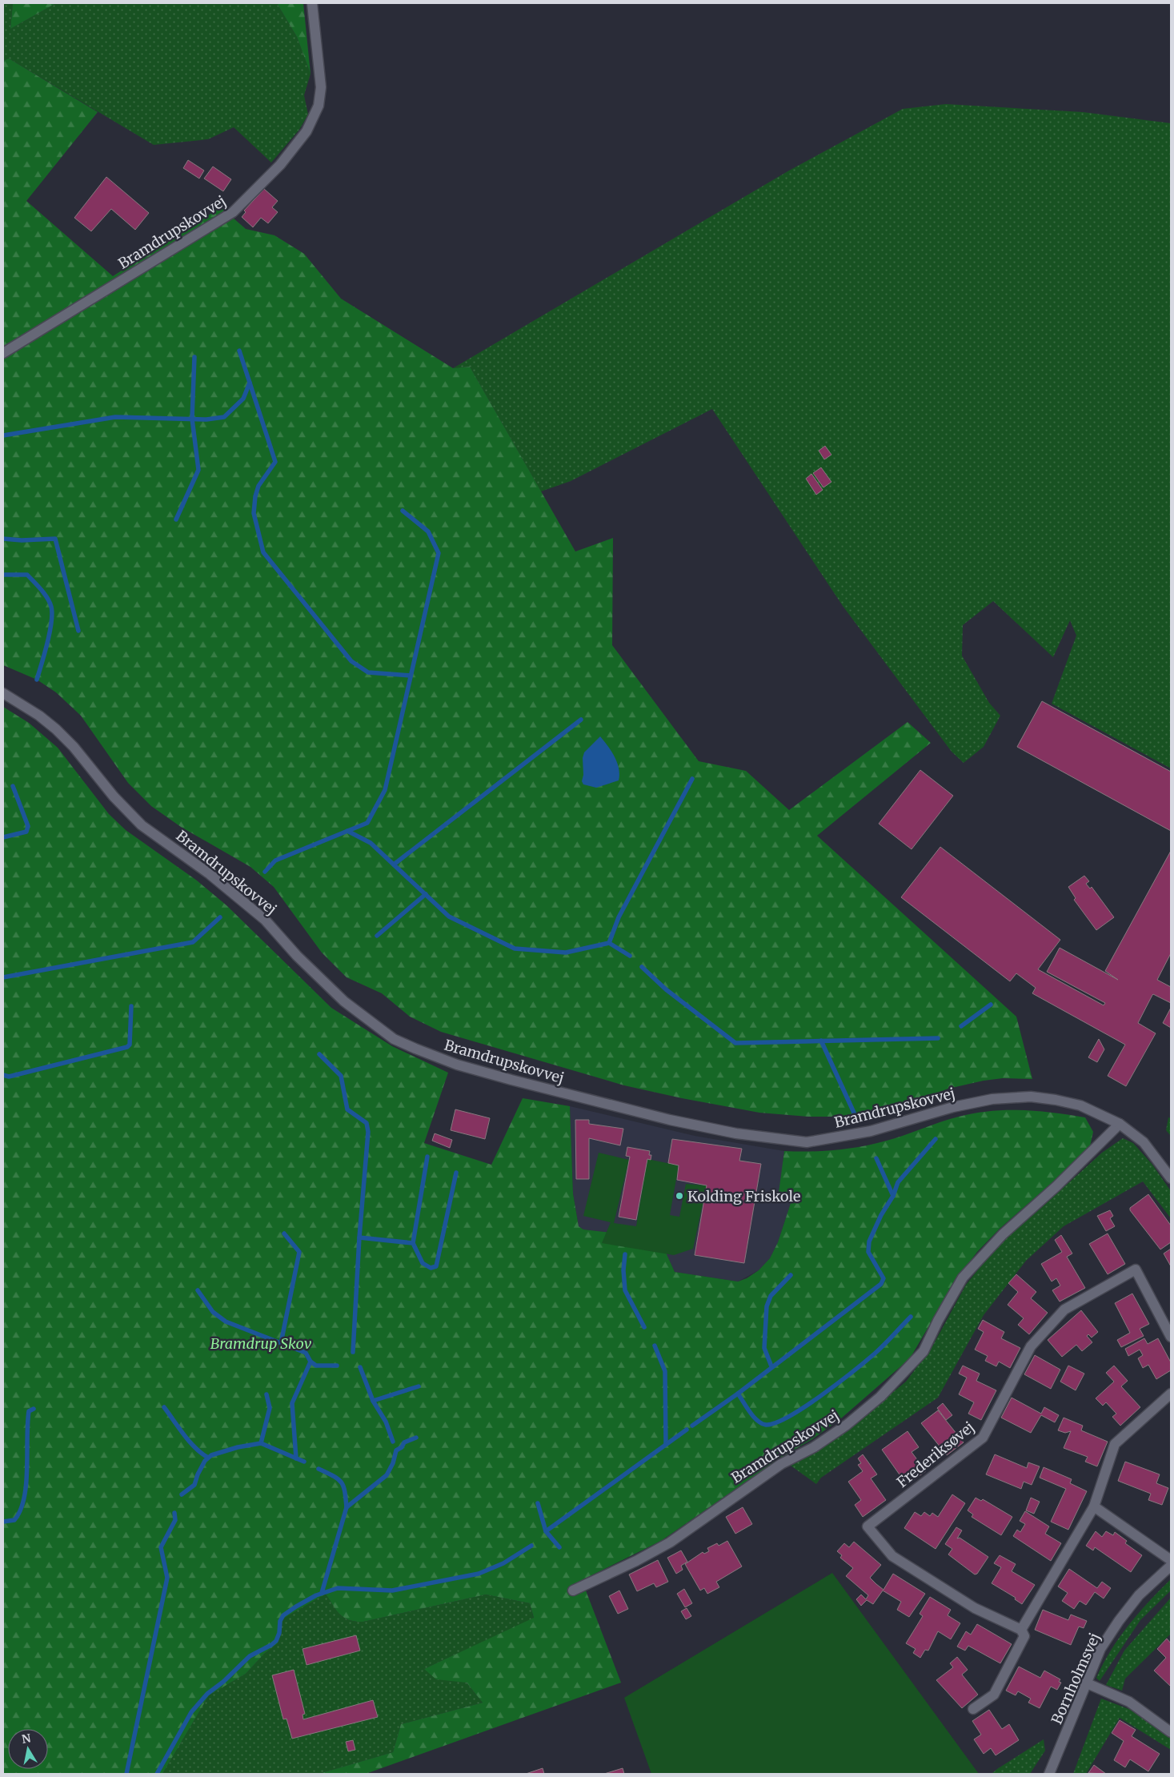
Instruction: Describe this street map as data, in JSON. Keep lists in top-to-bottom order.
{
  "streets": {
    "street": ["Bramdrupskovvej", "Frederiksøvej", "Bornholmsvej"]
  },
  "parks": ["Bramdrup Skov"],
  "places": ["Kolding Friskole"],
  "north": "top"
}
